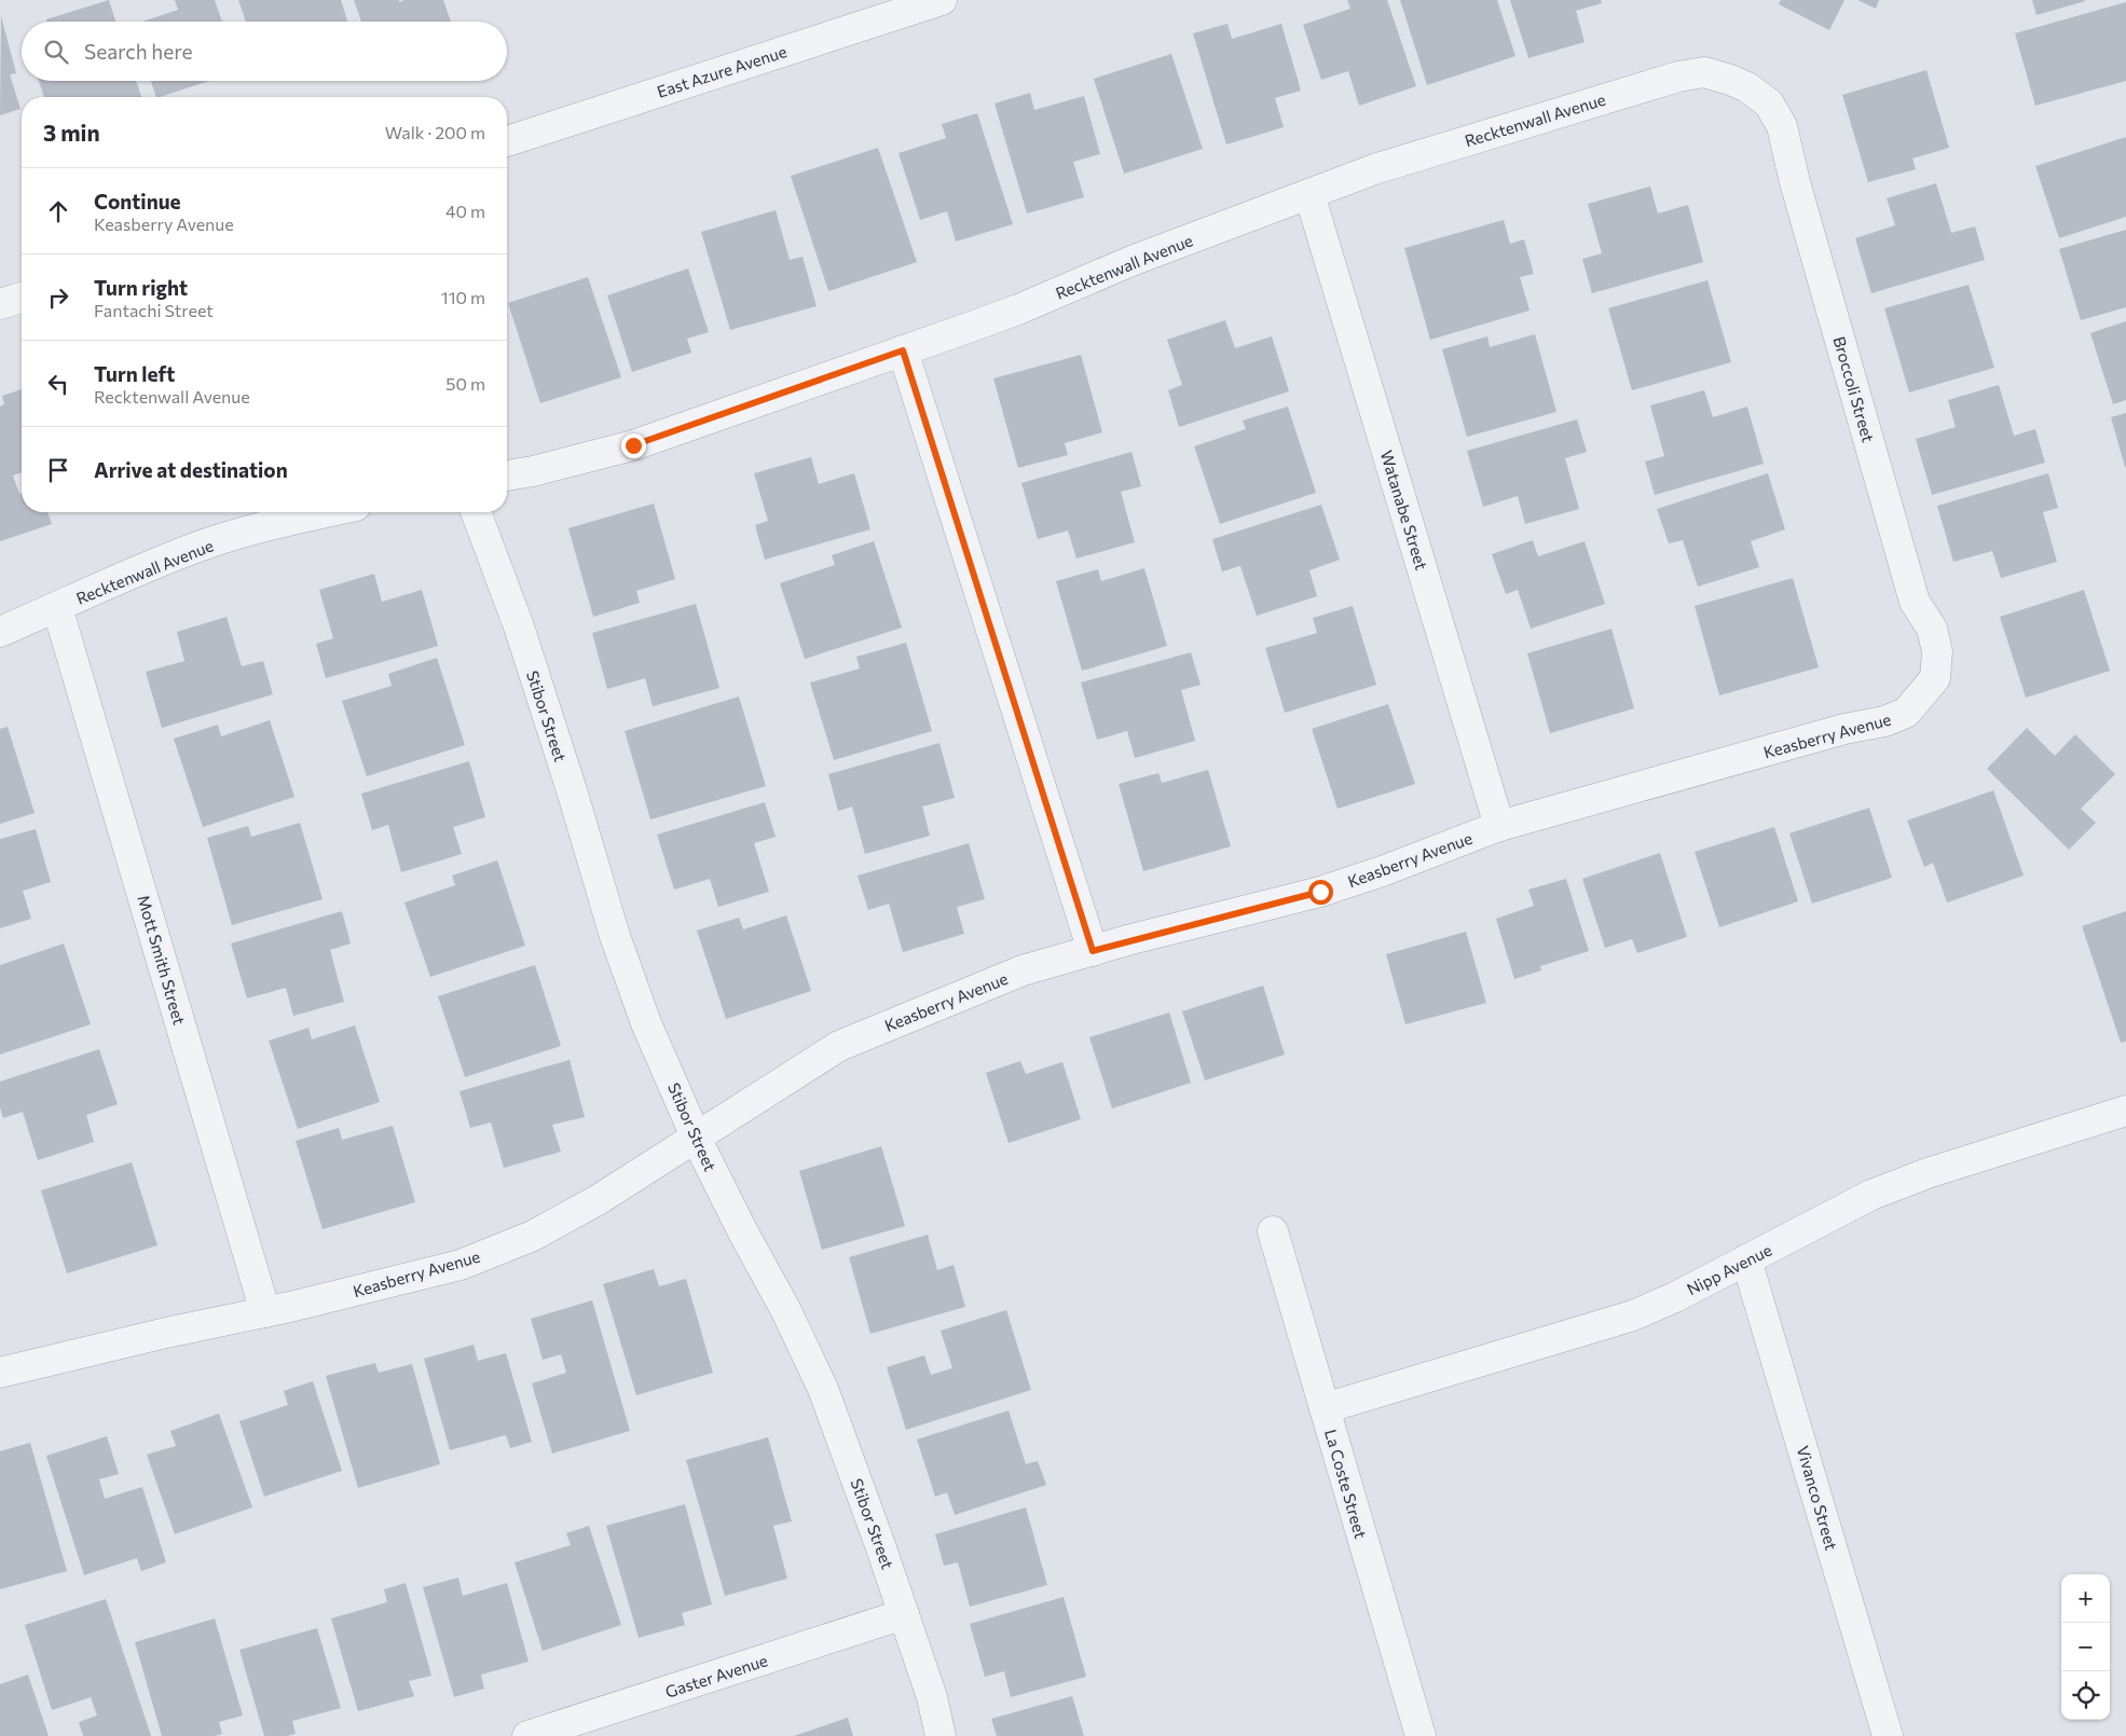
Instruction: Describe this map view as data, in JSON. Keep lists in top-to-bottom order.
{
  "streets": {
    "street": [
      "East Azure Avenue",
      "Recktenwall Avenue",
      "Broccoli Street",
      "Watanabe Street",
      "Stibor Street",
      "Keasberry Avenue",
      "Mott Smith Street",
      "Nipp Avenue",
      "La Coste Street",
      "Vivanco Street",
      "Gaster Avenue"
    ]
  },
  "crossings": [
    ["Recktenwall Avenue", "Broccoli Street"],
    ["Recktenwall Avenue", "Watanabe Street"],
    ["Recktenwall Avenue", "Mott Smith Street"],
    ["Broccoli Street", "Keasberry Avenue"],
    ["Watanabe Street", "Keasberry Avenue"],
    ["Stibor Street", "Keasberry Avenue"],
    ["Stibor Street", "Gaster Avenue"],
    ["Keasberry Avenue", "Mott Smith Street"],
    ["Nipp Avenue", "La Coste Street"],
    ["Nipp Avenue", "Vivanco Street"]
  ],
  "page": {
    "search": "Search here",
    "heading": ["3 min", "Walk · 200 m"],
    "list": [
      ["Continue", "Keasberry Avenue", "40 m"],
      ["Turn right", "Fantachi Street", "110 m"],
      ["Turn left", "Recktenwall Avenue", "50 m"],
      "Arrive at destination"
    ],
    "map_buttons": ["+", "−"]
  }
}
